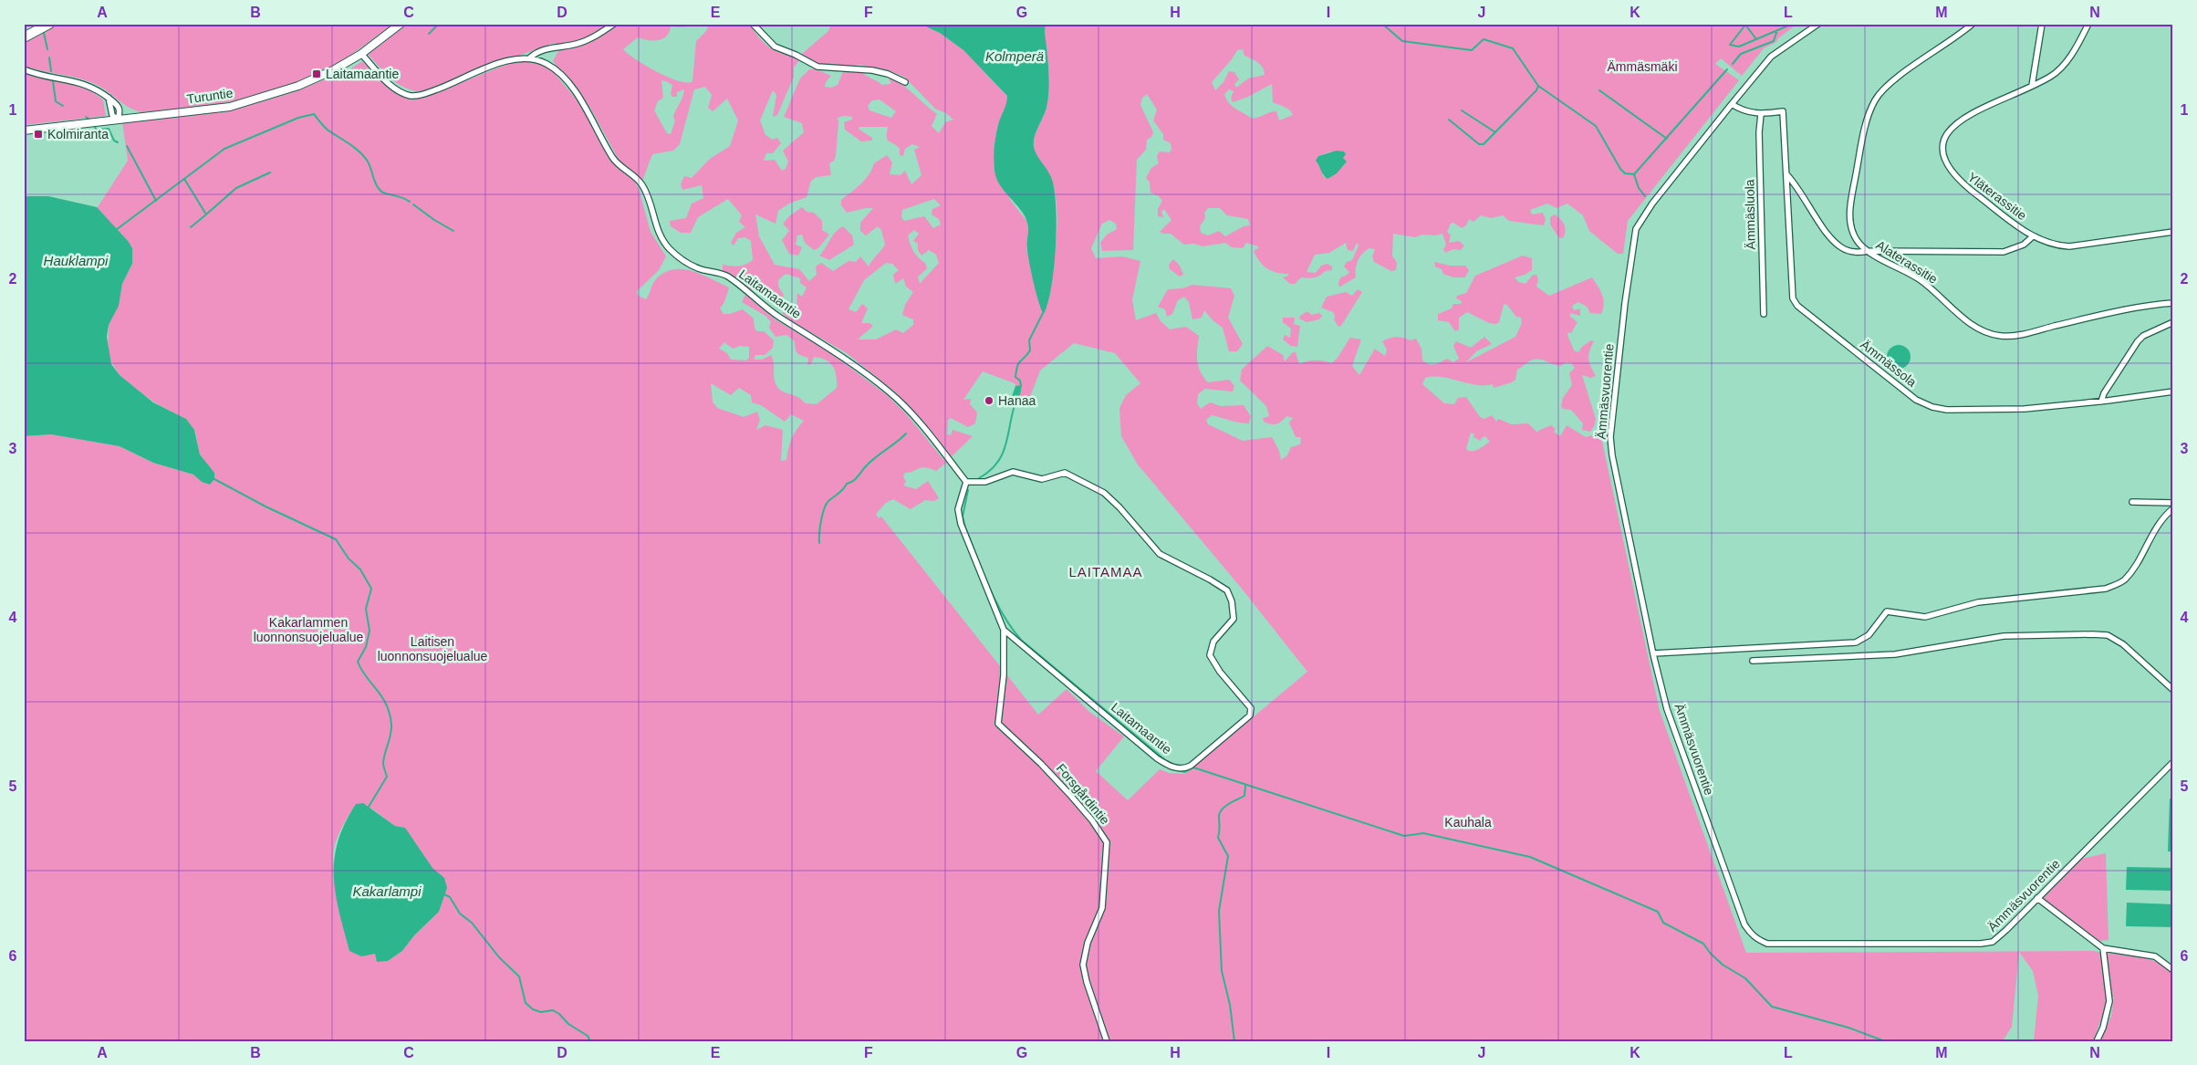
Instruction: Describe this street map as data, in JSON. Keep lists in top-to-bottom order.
{
  "streets": {
    "main road": ["Turuntie"],
    "street": [
      "Yläterassitie",
      "Ämmäsluola",
      "Alaterassitie",
      "Laitamaantie",
      "Ämmässola",
      "Ämmäsvuorentie",
      "Forsgårdintie"
    ]
  },
  "crossings": [
    ["Ämmäsluola", "Ämmässola"],
    ["Laitamaantie", "Forsgårdintie"]
  ],
  "districts": ["LAITAMAA"],
  "water": ["Kolmperä", "Hauklampi", "Kakarlampi"],
  "parks": [
    "Ämmäsmäki",
    "Kakarlammen luonnonsuojelualue",
    "Laitisen luonnonsuojelualue",
    "Kauhala"
  ],
  "places": {
    "transit": ["Laitamaantie", "Kolmiranta"],
    "other": ["Hanaa"]
  },
  "grid": {
    "columns": [
      "A",
      "B",
      "C",
      "D",
      "E",
      "F",
      "G",
      "H",
      "I",
      "J",
      "K",
      "L",
      "M",
      "N"
    ],
    "rows": [
      "1",
      "2",
      "3",
      "4",
      "5",
      "6"
    ]
  }
}
